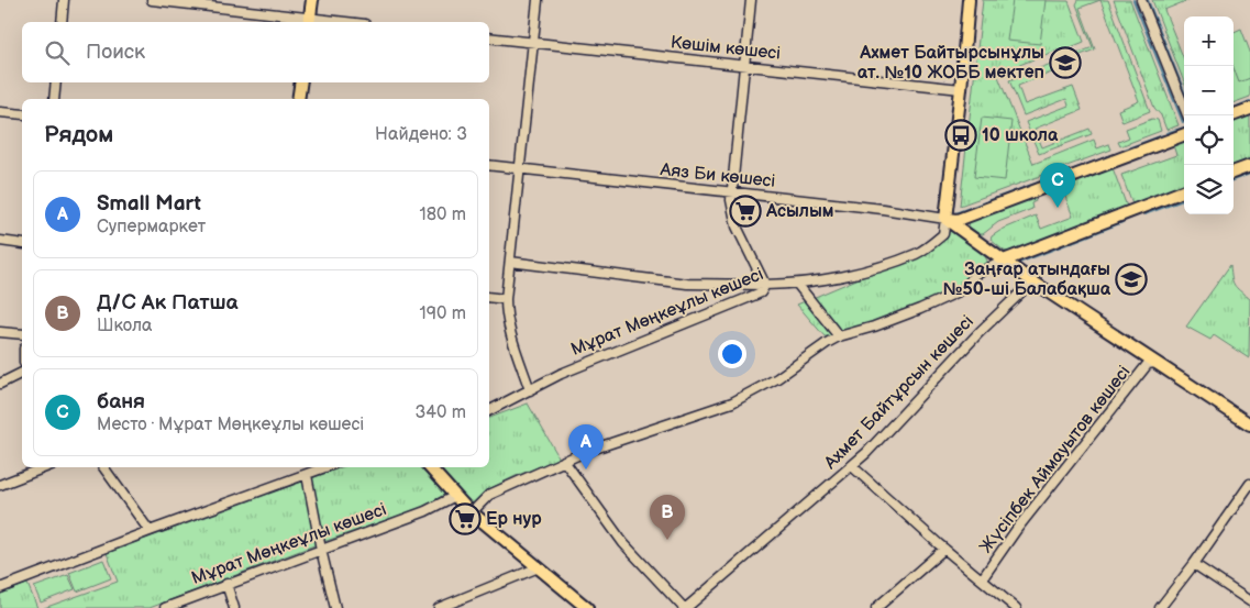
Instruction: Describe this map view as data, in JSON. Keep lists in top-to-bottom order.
{
  "streets": {
    "street": [
      "Көшім көшесі",
      "Аяз Би көшесі",
      "Мұрат Мөңкеұлы көшесі",
      "Ахмет Байтұрсын көшесі",
      "Жүсіпбек Аймауытов көшесі"
    ]
  },
  "crossings": [
    ["Аяз Би көшесі", "Мұрат Мөңкеұлы көшесі"]
  ],
  "places": {
    "school or university": ["Ахмет Байтырсынұлы ат. №10 ЖОББ мектеп", "Заңғар атындағы №50-ші Балабақша"],
    "bus stop": ["10 школа"],
    "supermarket": ["Асылым", "Ер нур"]
  },
  "page": {
    "map_buttons": ["+", "−"],
    "search": "Поиск",
    "heading": ["Рядом", "Найдено: 3"],
    "pins": ["C", "A", "B"],
    "list": [
      {
        "mark": "A",
        "name": "Small Mart",
        "note": "Супермаркет",
        "value": "180 m"
      },
      {
        "mark": "B",
        "name": "Д/С Ак Патша",
        "note": "Школа",
        "value": "190 m"
      },
      {
        "mark": "C",
        "name": "баня",
        "note": "Место · Мұрат Мөңкеұлы көшесі",
        "value": "340 m"
      }
    ]
  }
}
